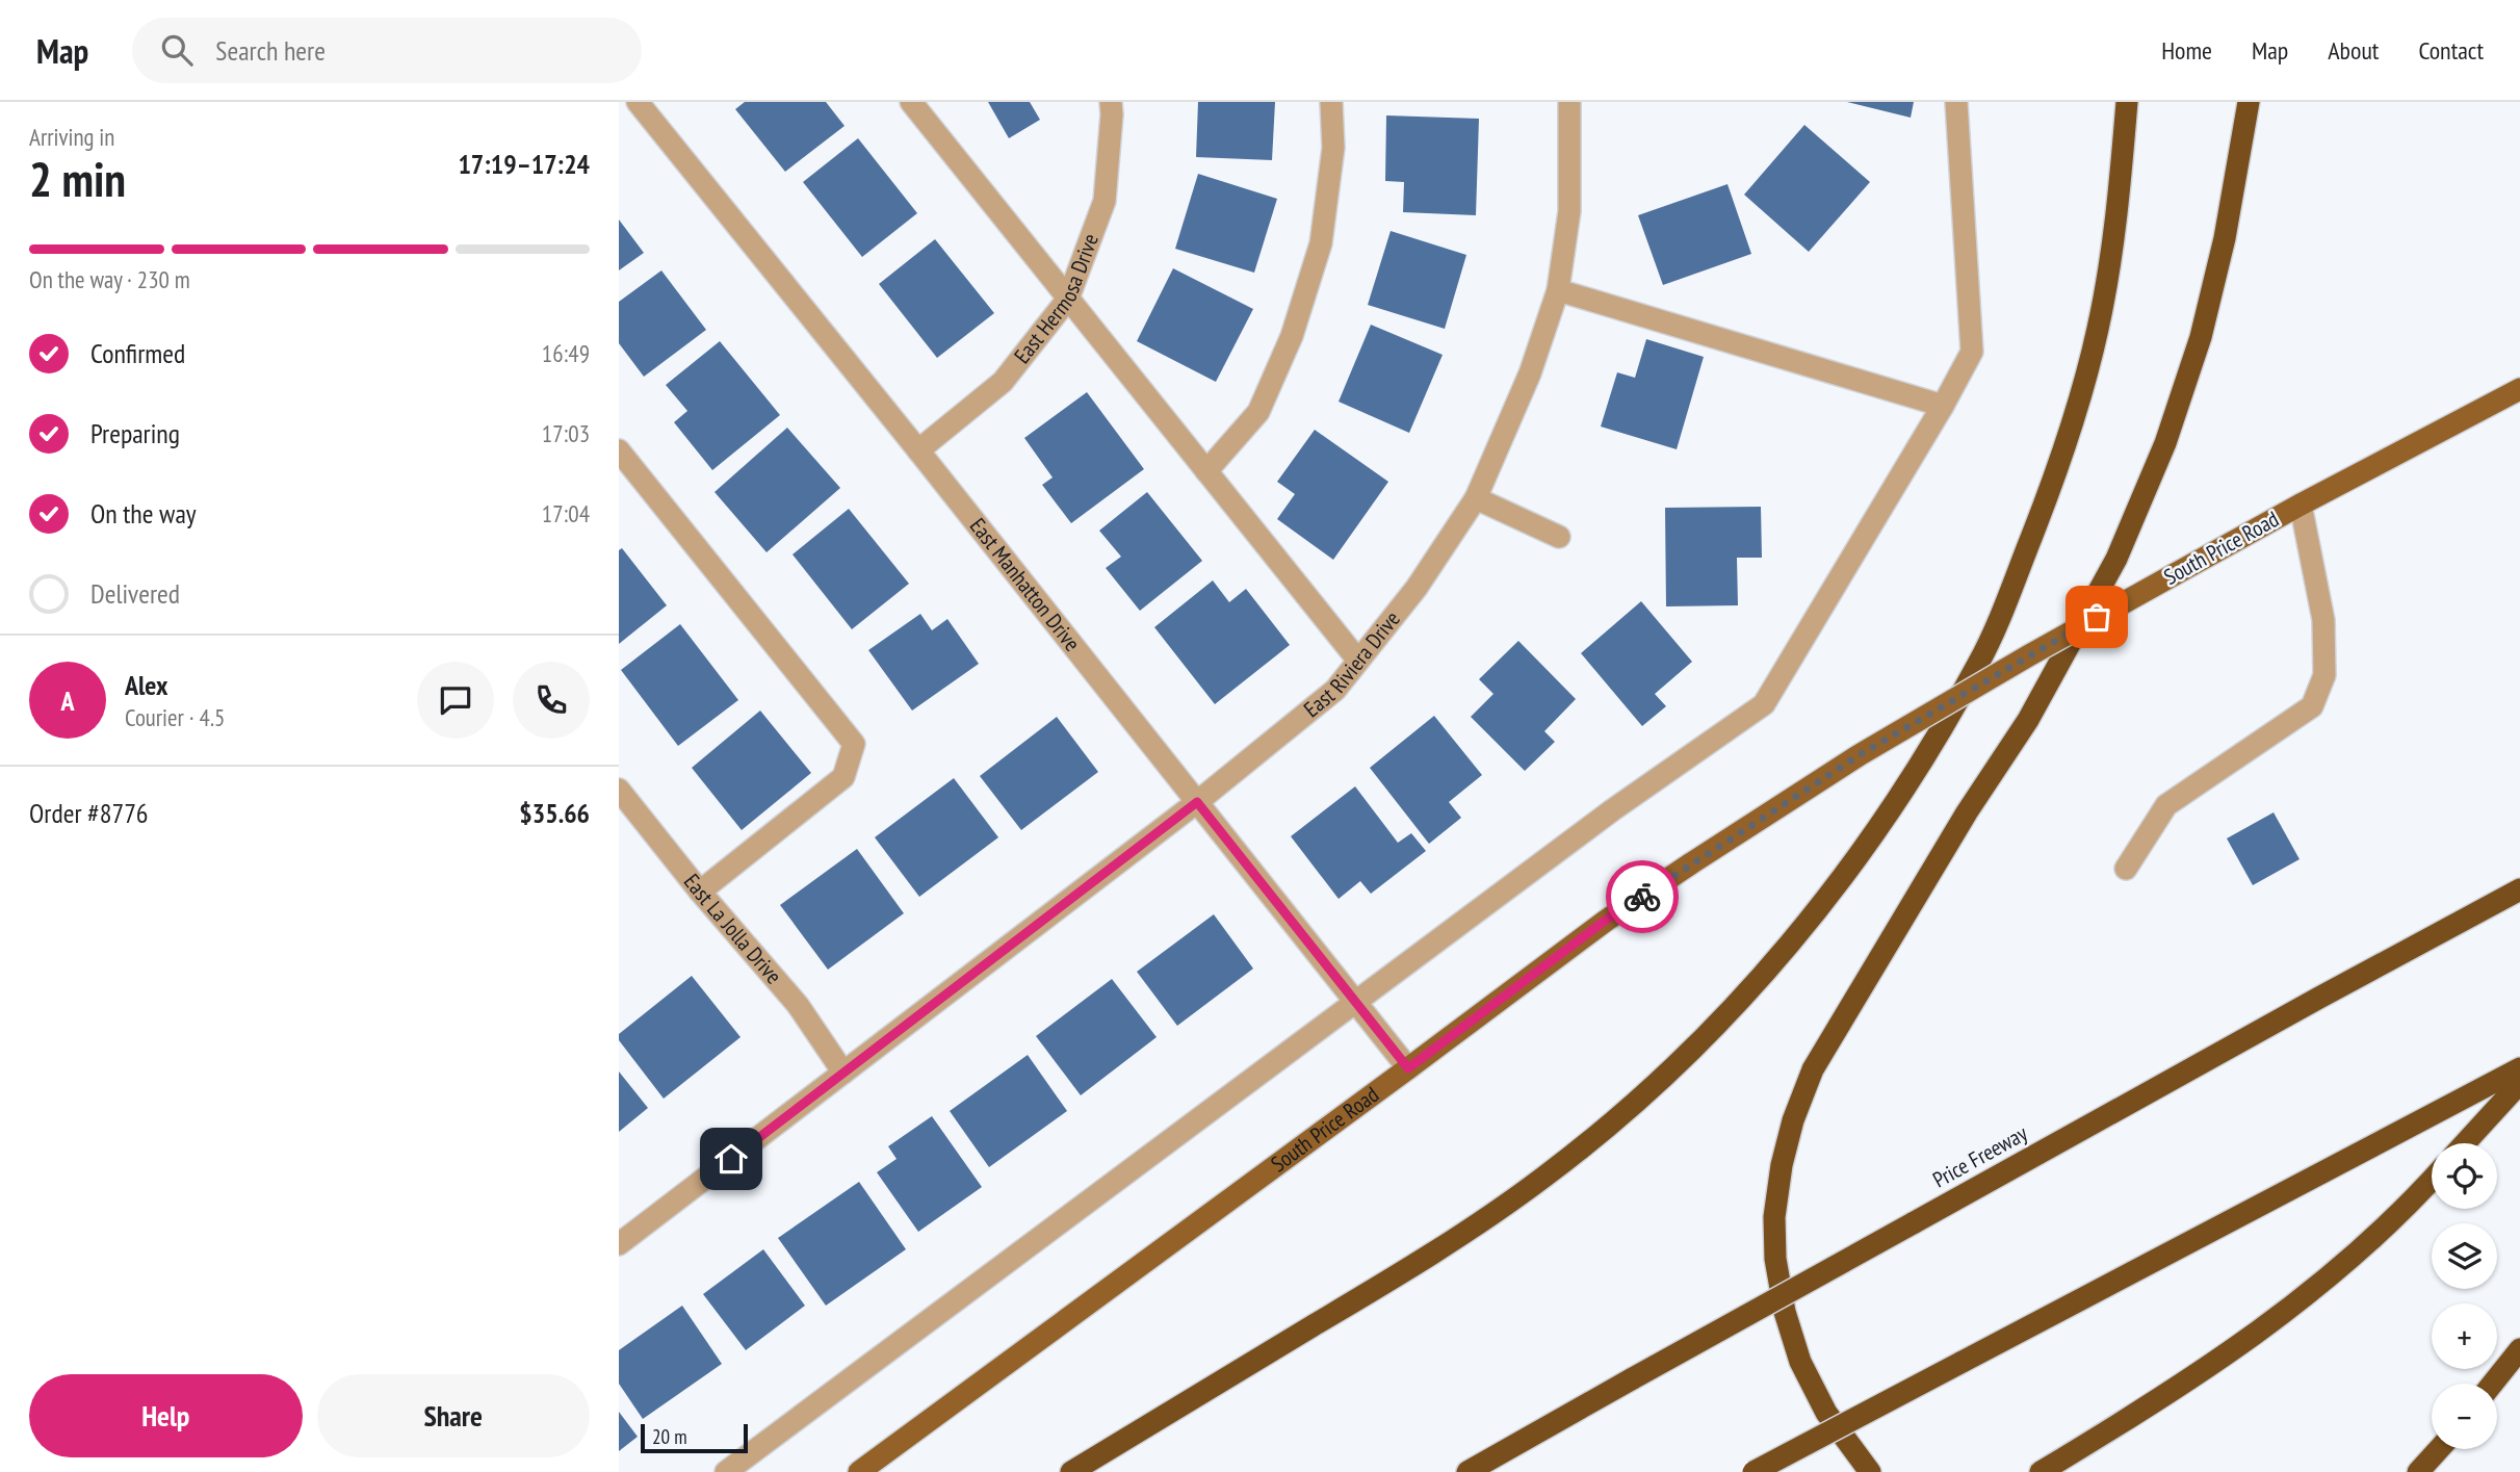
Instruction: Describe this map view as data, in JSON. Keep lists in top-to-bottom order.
{
  "streets": {
    "highway": ["Price Freeway"],
    "main road": ["South Price Road"],
    "street": [
      "East Hermosa Drive",
      "East Manhatton Drive",
      "East Riviera Drive",
      "East La Jolla Drive"
    ]
  },
  "crossings": [
    ["East Hermosa Drive", "East Manhatton Drive"],
    ["South Price Road", "East Manhatton Drive"],
    ["East Manhatton Drive", "East Riviera Drive"],
    ["East Riviera Drive", "East La Jolla Drive"]
  ],
  "scale_bar": "20 m",
  "page": {
    "header": "Map",
    "search": "Search here",
    "nav": [
      "Home",
      "Map",
      "About",
      "Contact"
    ],
    "heading": ["2 min", "Arriving in", "17:19–17:24"],
    "panel": [
      "Alex",
      "Courier · 4.5",
      "Order #8776",
      "$35.66"
    ],
    "bar": "On the way · 230 m",
    "list": [
      ["Confirmed", "16:49"],
      ["Preparing", "17:03"],
      ["On the way", "17:04"],
      "Delivered"
    ],
    "round": "A",
    "map_buttons": ["+", "−"],
    "buttons": ["Help", "Share"],
    "scale": "20 m"
  }
}
